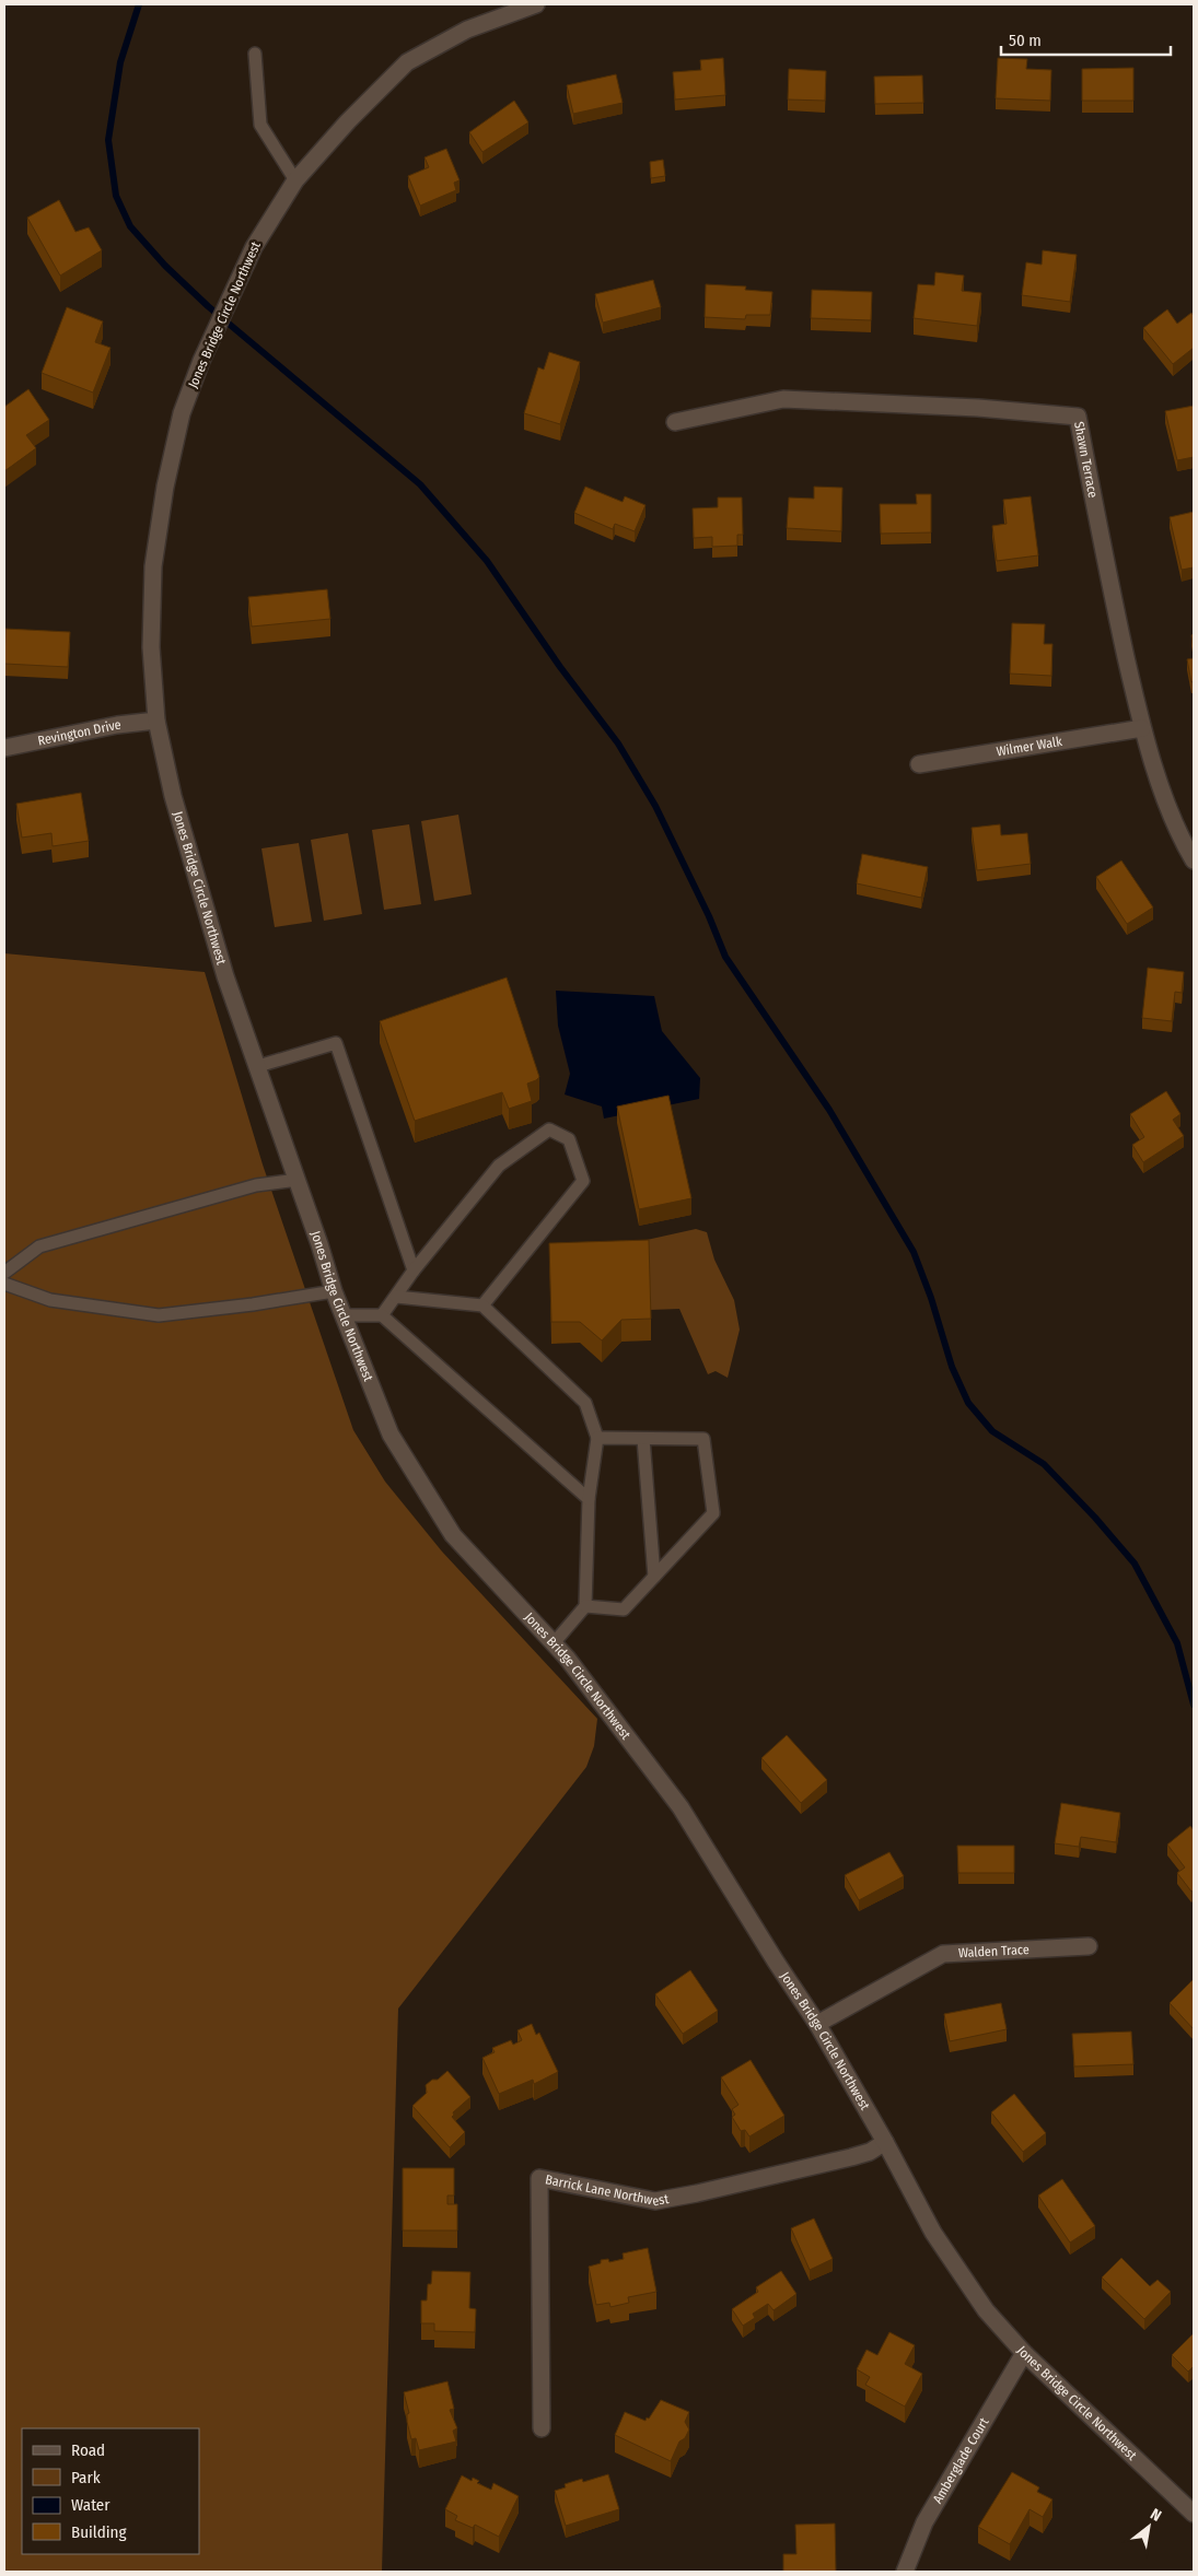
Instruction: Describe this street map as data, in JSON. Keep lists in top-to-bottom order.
{
  "streets": {
    "street": [
      "Jones Bridge Circle Northwest",
      "Shawn Terrace",
      "Revington Drive",
      "Wilmer Walk",
      "Walden Trace",
      "Barrick Lane Northwest",
      "Amberglade Court"
    ]
  },
  "crossings": [
    ["Jones Bridge Circle Northwest", "Revington Drive"],
    ["Jones Bridge Circle Northwest", "Walden Trace"],
    ["Jones Bridge Circle Northwest", "Barrick Lane Northwest"],
    ["Jones Bridge Circle Northwest", "Amberglade Court"],
    ["Shawn Terrace", "Wilmer Walk"]
  ],
  "legend": [
    "Road",
    "Park",
    "Water",
    "Building"
  ],
  "scale_bar": "50 m",
  "north": "top right"
}
